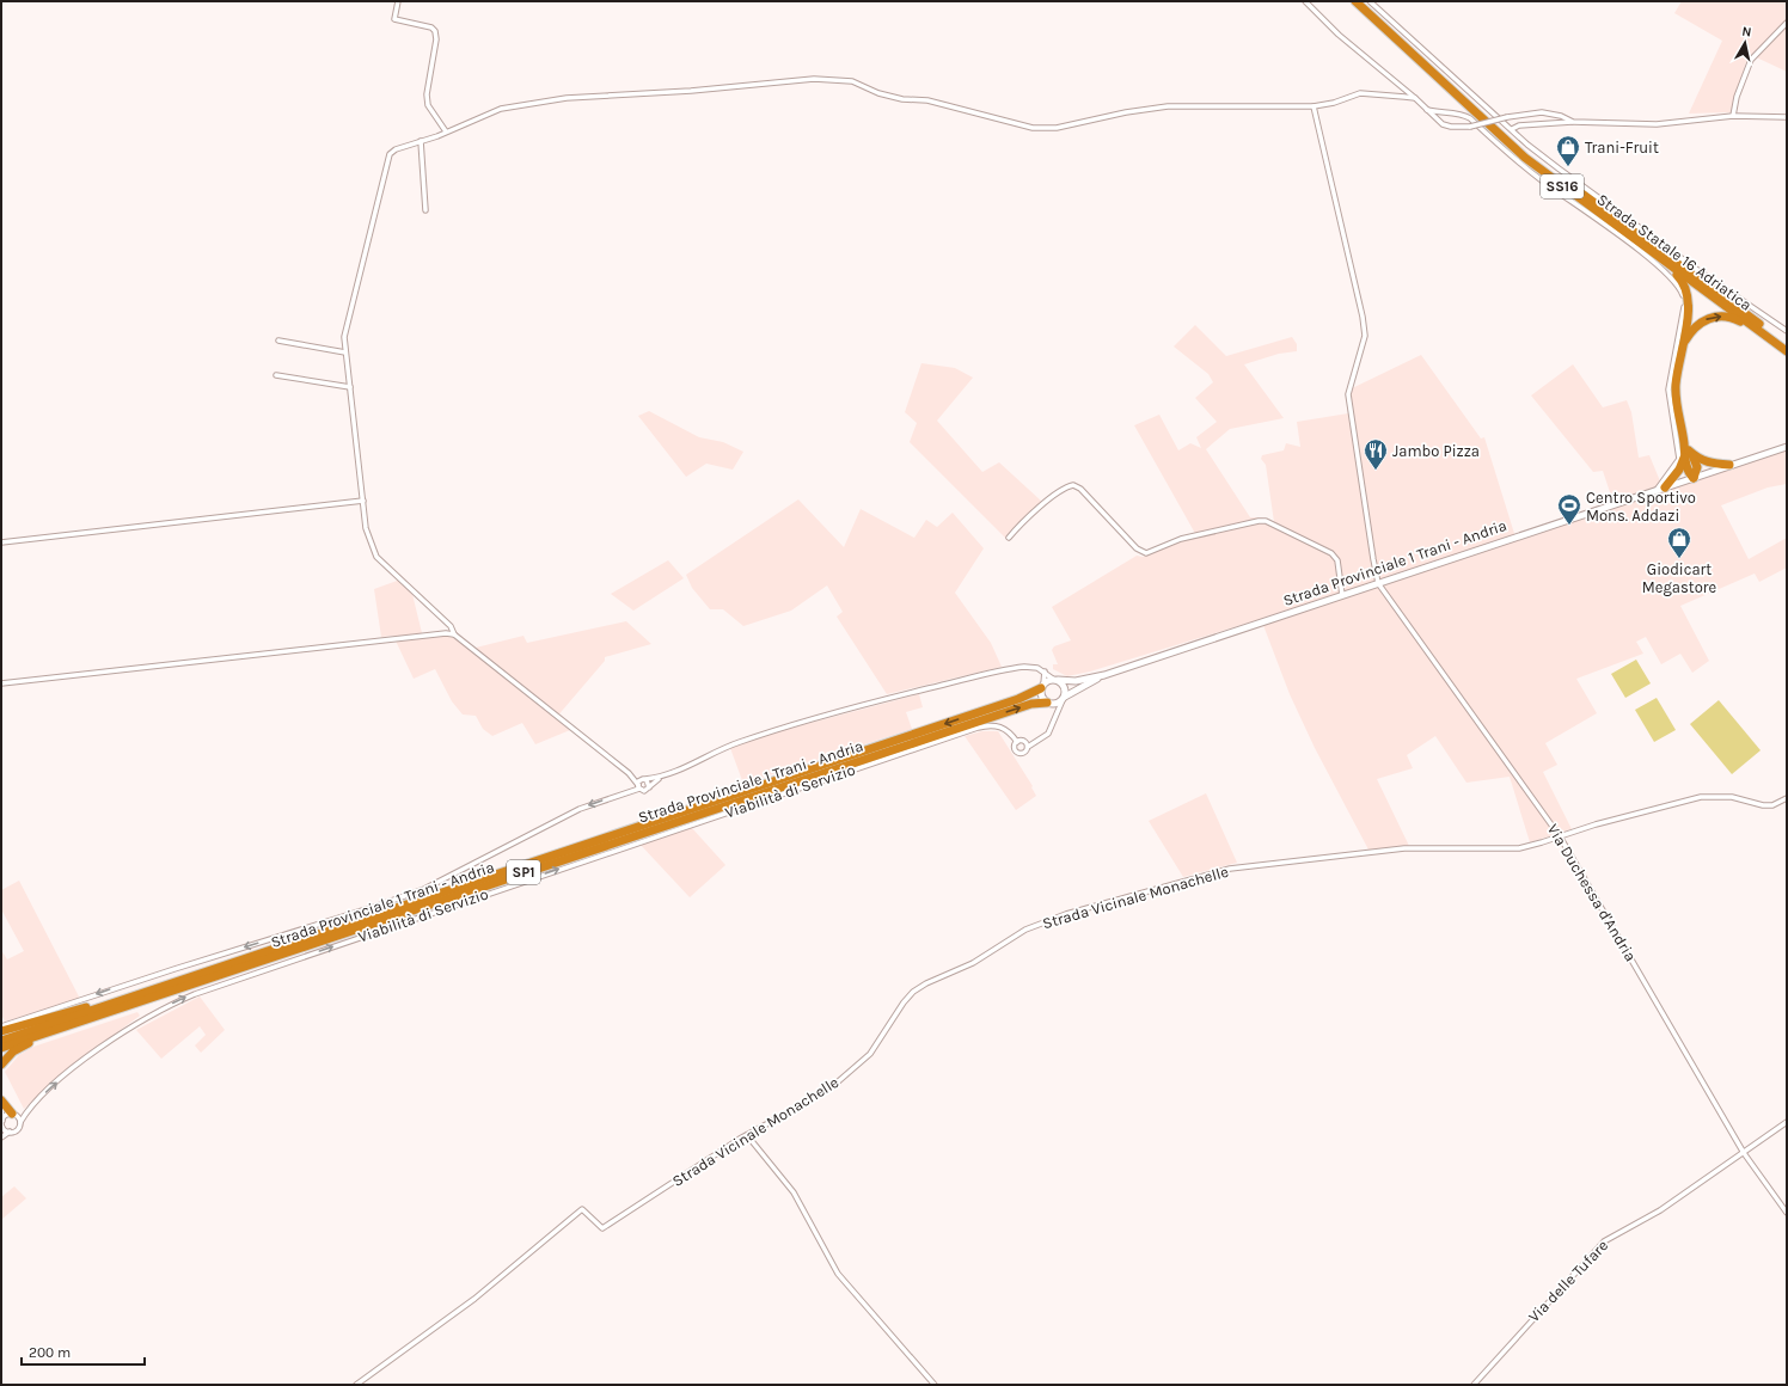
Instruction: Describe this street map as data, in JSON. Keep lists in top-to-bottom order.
{
  "streets": {
    "highway": [
      "SS16",
      "Strada Statale 16 Adriatica",
      "Strada Provinciale 1 Trani - Andria",
      "SP1"
    ],
    "street": [
      "Viabilità di Servizio",
      "Via Duchessa d'Andria",
      "Strada Vicinale Monachelle",
      "Via delle Tufare"
    ]
  },
  "crossings": [
    ["SS16", "Strada Statale 16 Adriatica"],
    ["SS16", "Strada Provinciale 1 Trani - Andria"],
    ["SS16", "SP1"],
    ["Strada Provinciale 1 Trani - Andria", "SP1"],
    ["Strada Provinciale 1 Trani - Andria", "Via Duchessa d'Andria"],
    ["Via Duchessa d'Andria", "Strada Vicinale Monachelle"],
    ["Via Duchessa d'Andria", "Via delle Tufare"]
  ],
  "places": {
    "shop": ["Trani-Fruit", "Giodicart Megastore"],
    "restaurant": ["Jambo Pizza"],
    "sports": ["Centro Sportivo Mons. Addazi"]
  },
  "scale_bar": "200 m",
  "north": "top"
}
